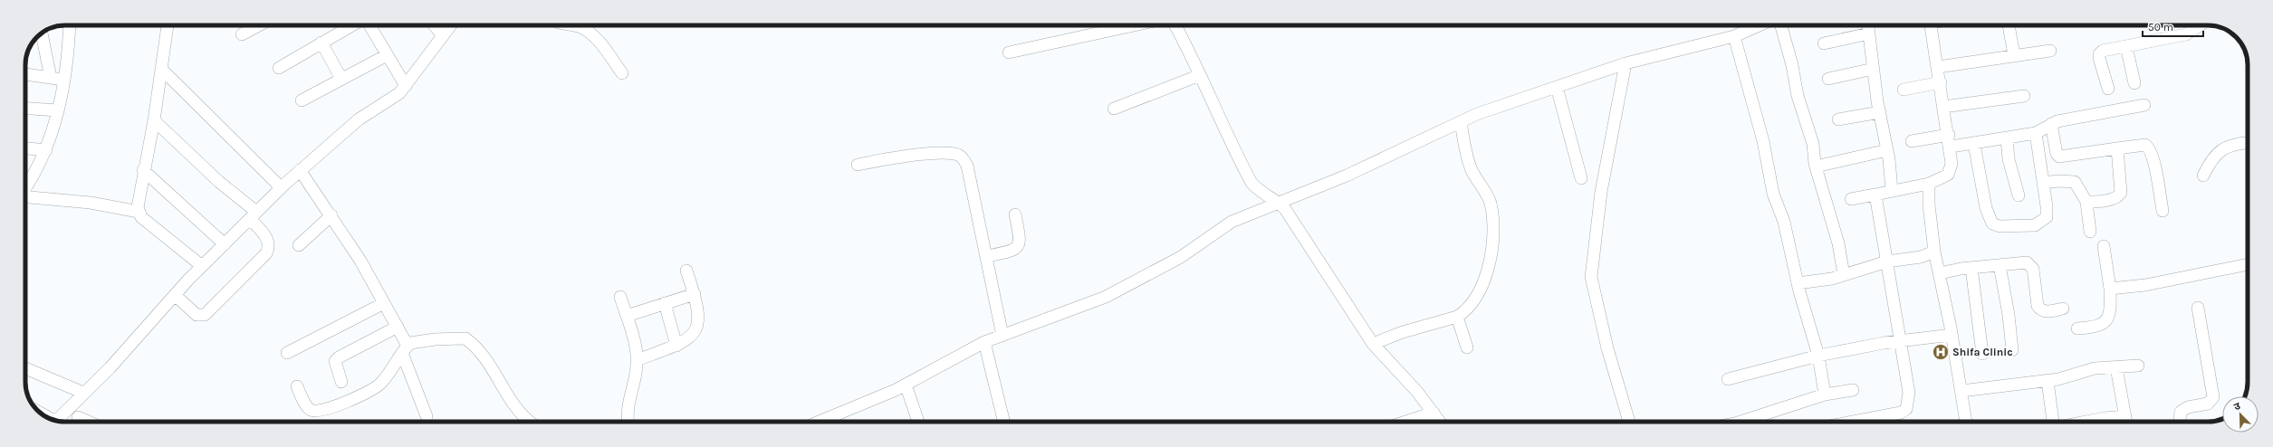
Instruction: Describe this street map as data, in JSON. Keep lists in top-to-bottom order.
{
  "places": {
    "hospital": ["Shifa Clinic"]
  },
  "scale_bar": "50 m",
  "north": "top left"
}
